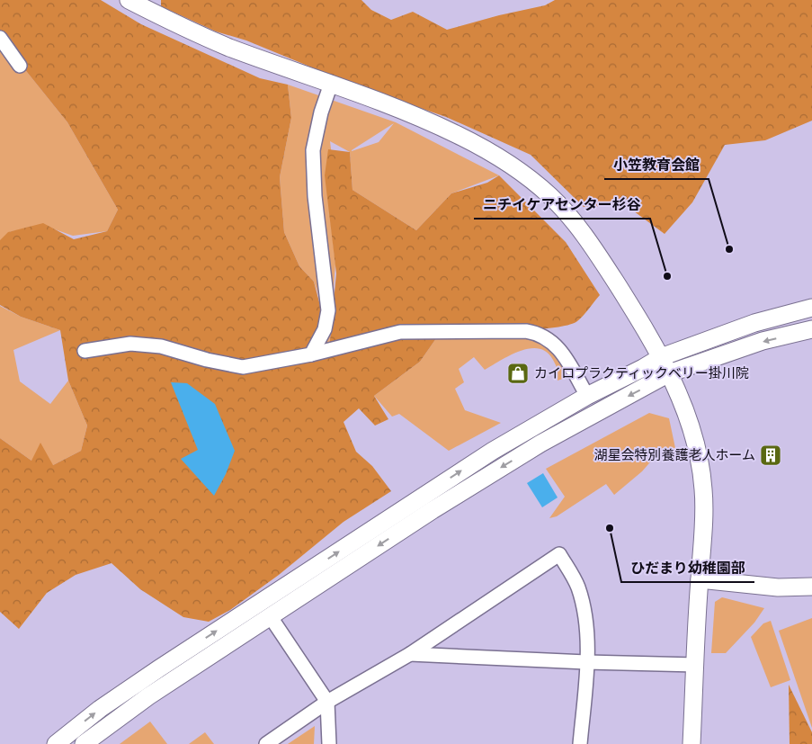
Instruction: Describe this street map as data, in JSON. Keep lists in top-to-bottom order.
{
  "places": {
    "other": ["小笠教育会館", "ニチイケアセンター杉谷", "ひだまり幼稚園部"],
    "shop": ["カイロプラクティックベリー掛川院"],
    "building": ["湖星会特別養護老人ホーム"]
  }
}
